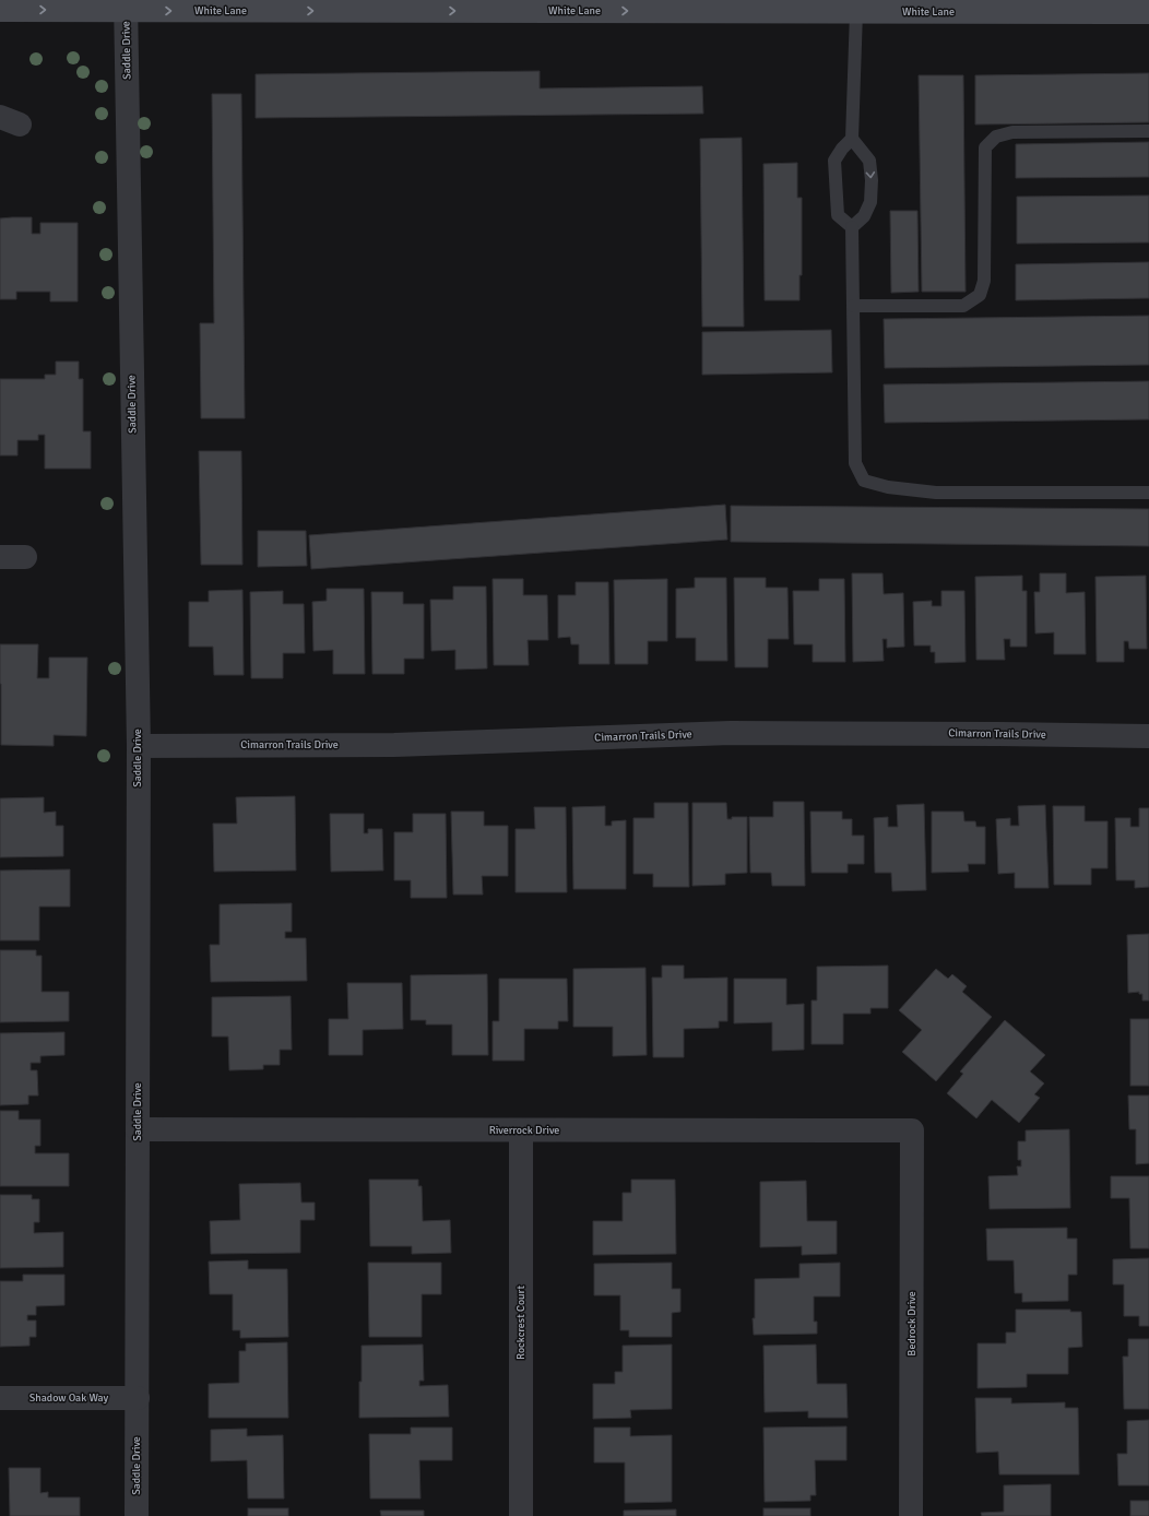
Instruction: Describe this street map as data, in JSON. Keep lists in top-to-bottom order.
{
  "streets": {
    "main road": ["White Lane"],
    "street": [
      "Saddle Drive",
      "Cimarron Trails Drive",
      "Riverrock Drive",
      "Rockcrest Court",
      "Bedrock Drive",
      "Shadow Oak Way"
    ]
  },
  "crossings": [
    ["White Lane", "Saddle Drive"],
    ["Saddle Drive", "Cimarron Trails Drive"],
    ["Saddle Drive", "Riverrock Drive"],
    ["Saddle Drive", "Shadow Oak Way"],
    ["Riverrock Drive", "Rockcrest Court"],
    ["Riverrock Drive", "Bedrock Drive"]
  ],
  "one_way": ["White Lane"]
}
